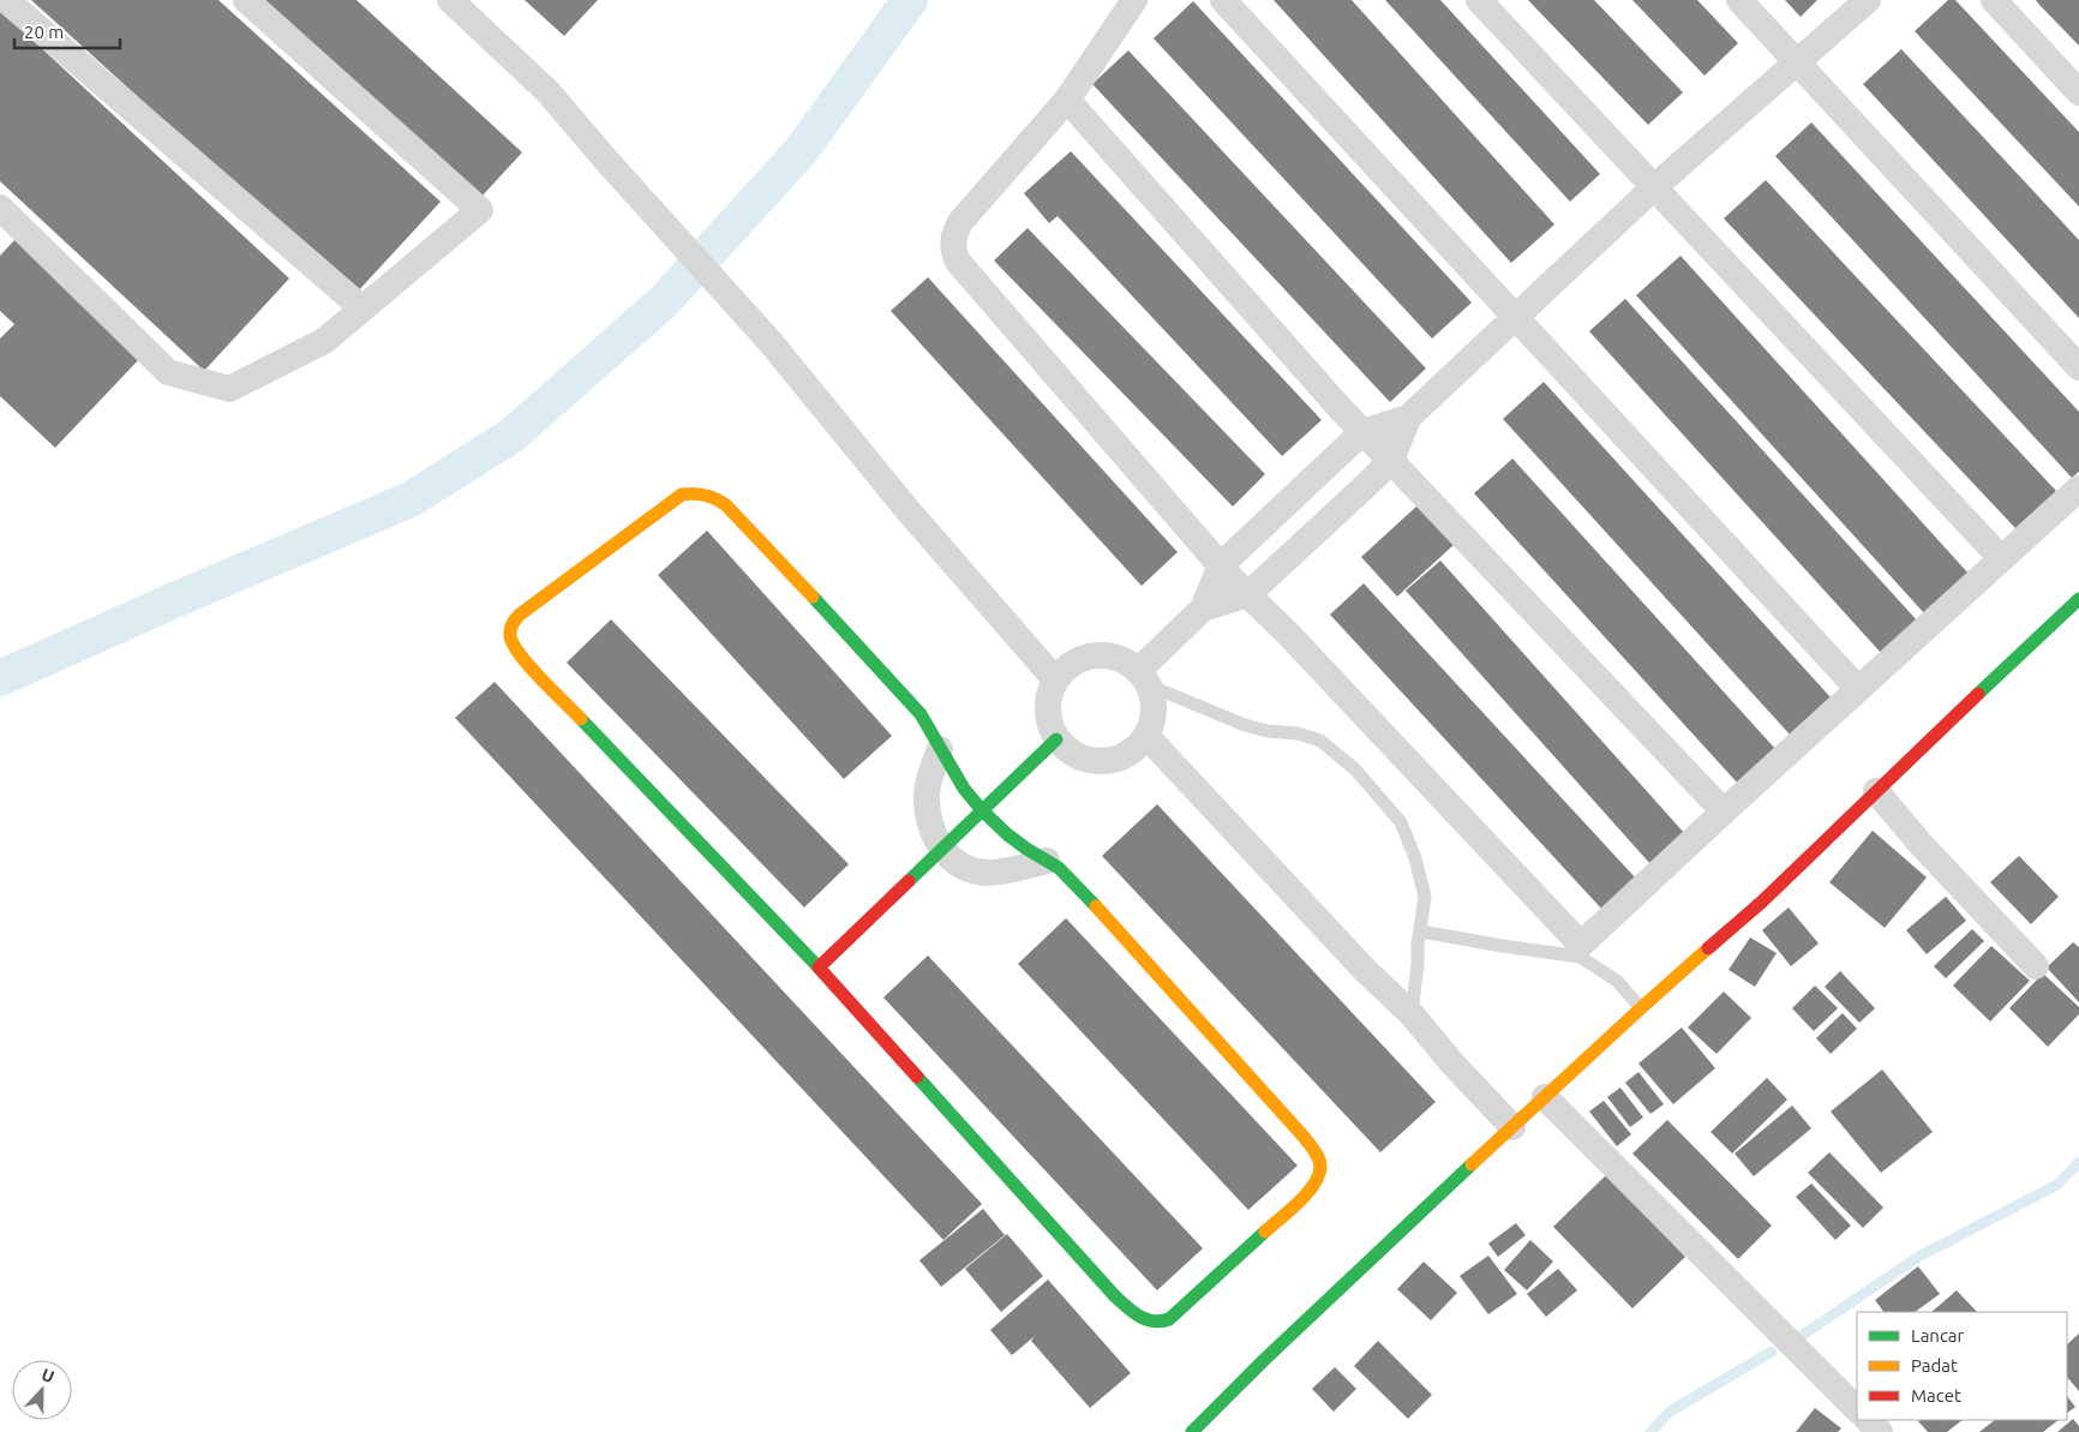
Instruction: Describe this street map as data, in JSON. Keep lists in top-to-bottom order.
{
  "legend": ["Lancar", "Padat", "Macet"],
  "scale_bar": "20 m",
  "north": "top"
}
